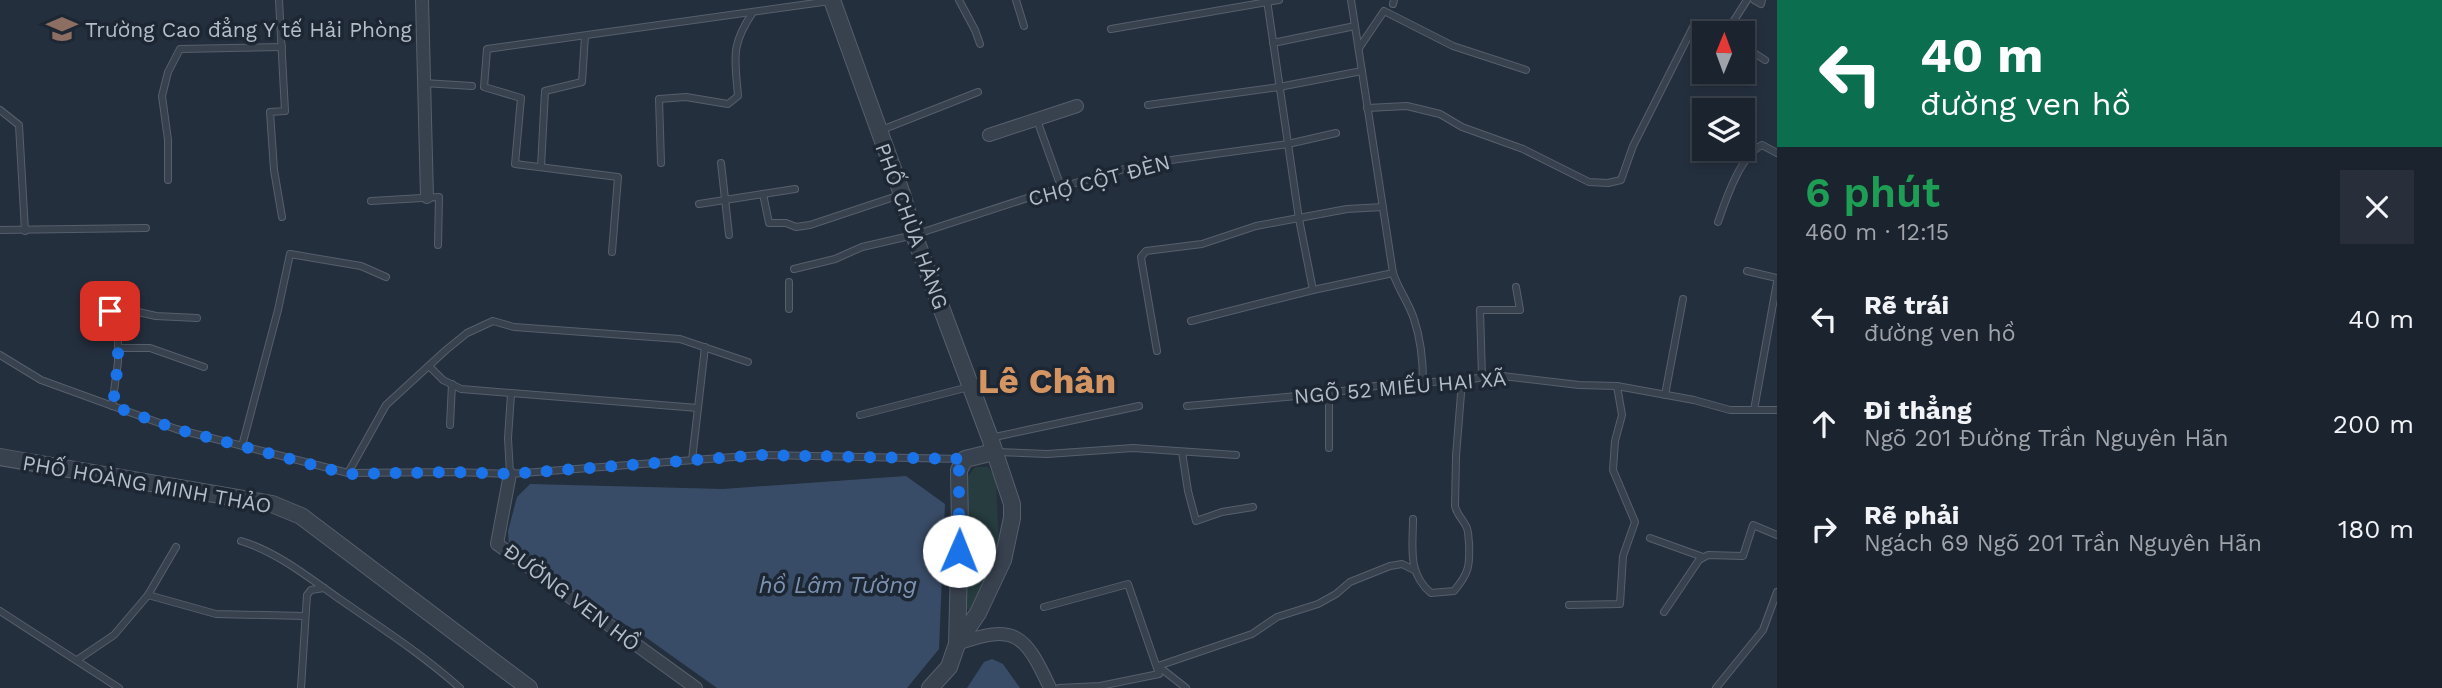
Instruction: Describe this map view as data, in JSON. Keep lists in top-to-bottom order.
{
  "streets": {
    "street": ["PHỐ CHÙA HÀNG", "PHỐ HOÀNG MINH THẢO", "ĐƯỜNG VEN HỒ"],
    "lane": ["CHỢ CỘT ĐÈN", "NGÕ 52 MIẾU HAI XÃ"]
  },
  "crossings": [
    ["CHỢ CỘT ĐÈN", "PHỐ CHÙA HÀNG"]
  ],
  "districts": ["Lê Chân"],
  "water": ["hồ Lâm Tường"],
  "places": {
    "school or university": ["Trường Cao đẳng Y tế Hải Phòng"]
  },
  "north": "top",
  "page": {
    "turn": ["40 m", "đường ven hồ"],
    "heading": ["6 phút", "460 m · 12:15"],
    "list": [
      {
        "name": "Rẽ trái",
        "note": "đường ven hồ",
        "value": "40 m"
      },
      {
        "name": "Đi thẳng",
        "note": "Ngõ 201 Đường Trần Nguyên Hãn",
        "value": "200 m"
      },
      {
        "name": "Rẽ phải",
        "note": "Ngách 69 Ngõ 201 Trần Nguyên Hãn",
        "value": "180 m"
      }
    ]
  }
}
